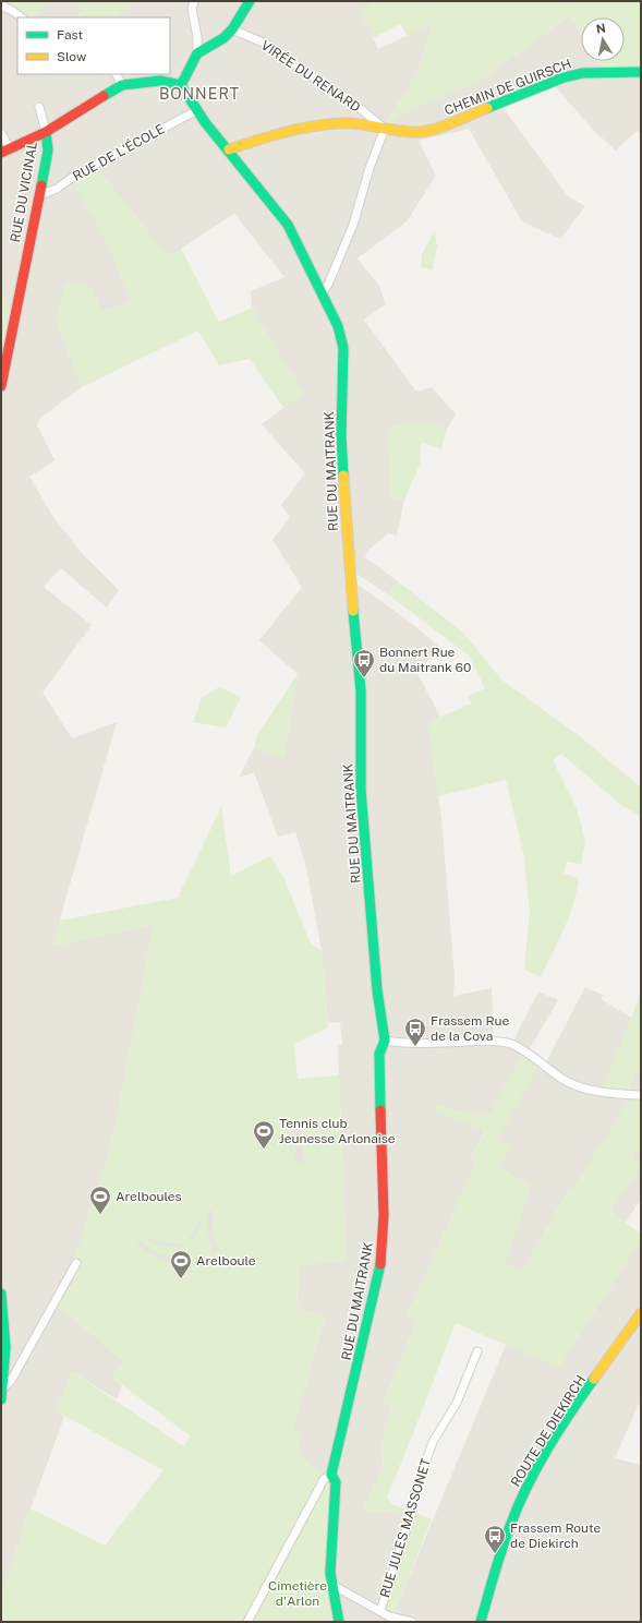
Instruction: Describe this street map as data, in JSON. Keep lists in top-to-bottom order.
{
  "streets": {
    "street": [
      "VIRÉE DU RENARD",
      "CHEMIN DE GUIRSCH",
      "RUE DE L'ÉCOLE",
      "RUE DU VICINAL",
      "RUE DU MAITRANK",
      "ROUTE DE DIEKIRCH",
      "RUE JULES MASSONET"
    ]
  },
  "crossings": [
    ["VIRÉE DU RENARD", "CHEMIN DE GUIRSCH"],
    ["CHEMIN DE GUIRSCH", "RUE DU MAITRANK"],
    ["RUE DE L'ÉCOLE", "RUE DU VICINAL"],
    ["RUE DE L'ÉCOLE", "RUE DU MAITRANK"]
  ],
  "districts": ["BONNERT"],
  "parks": ["Cimetière d'Arlon"],
  "places": {
    "bus stop": ["Bonnert Rue du Maitrank 60", "Frassem Rue de la Cova", "Frassem Route de Diekirch"],
    "sports": ["Tennis club Jeunesse Arlonaise", "Arelboules", "Arelboule"]
  },
  "legend": ["Fast", "Slow"],
  "north": "top"
}
